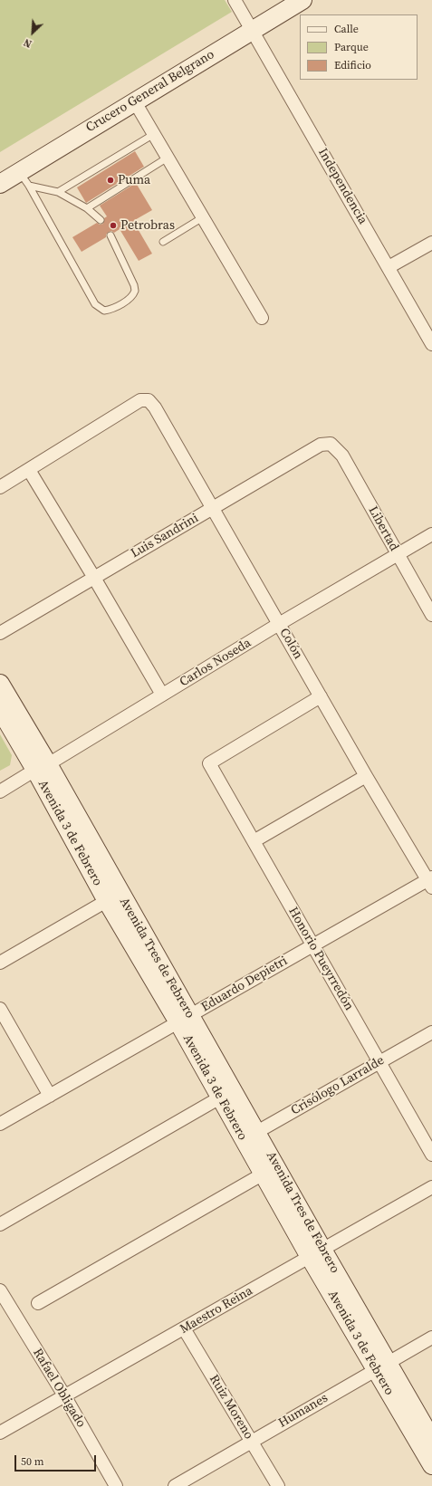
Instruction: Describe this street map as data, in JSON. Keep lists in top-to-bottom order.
{
  "streets": {
    "main road": ["Crucero General Belgrano", "Avenida 3 de Febrero", "Avenida Tres de Febrero"],
    "street": [
      "Independencia",
      "Libertad",
      "Luis Sandrini",
      "Colón",
      "Carlos Noseda",
      "Honorio Pueyrredón",
      "Eduardo Depietri",
      "Crisólogo Larralde",
      "Maestro Reina",
      "Rafael Obligado",
      "Ruiz Moreno",
      "Humanes"
    ]
  },
  "crossings": [
    ["Crucero General Belgrano", "Independencia"],
    ["Libertad", "Luis Sandrini"],
    ["Libertad", "Carlos Noseda"],
    ["Luis Sandrini", "Colón"],
    ["Colón", "Carlos Noseda"],
    ["Colón", "Honorio Pueyrredón"],
    ["Colón", "Eduardo Depietri"],
    ["Carlos Noseda", "Avenida 3 de Febrero"],
    ["Carlos Noseda", "Avenida Tres de Febrero"],
    ["Avenida 3 de Febrero", "Avenida Tres de Febrero"],
    ["Avenida 3 de Febrero", "Eduardo Depietri"],
    ["Avenida 3 de Febrero", "Crisólogo Larralde"],
    ["Avenida 3 de Febrero", "Maestro Reina"],
    ["Avenida 3 de Febrero", "Humanes"],
    ["Avenida Tres de Febrero", "Eduardo Depietri"],
    ["Avenida Tres de Febrero", "Crisólogo Larralde"],
    ["Avenida Tres de Febrero", "Maestro Reina"],
    ["Avenida Tres de Febrero", "Humanes"],
    ["Honorio Pueyrredón", "Eduardo Depietri"],
    ["Honorio Pueyrredón", "Crisólogo Larralde"],
    ["Maestro Reina", "Rafael Obligado"],
    ["Maestro Reina", "Ruiz Moreno"],
    ["Ruiz Moreno", "Humanes"]
  ],
  "places": ["Puma", "Petrobras"],
  "legend": ["Calle", "Parque", "Edificio"],
  "scale_bar": "50 m",
  "north": "bottom left"
}
